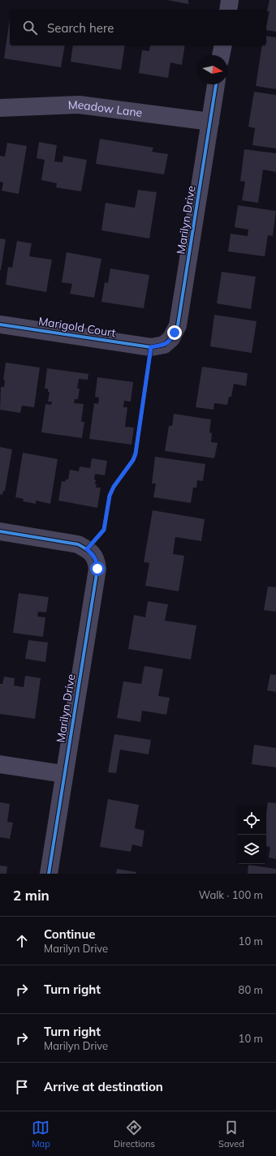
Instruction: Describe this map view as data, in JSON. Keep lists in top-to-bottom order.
{
  "streets": {
    "street": ["Meadow Lane", "Marilyn Drive", "Marigold Court"]
  },
  "crossings": [
    ["Meadow Lane", "Marilyn Drive"],
    ["Marilyn Drive", "Marigold Court"]
  ],
  "north": "right",
  "page": {
    "search": "Search here",
    "heading": ["2 min", "Walk · 100 m"],
    "list": [
      ["Continue", "Marilyn Drive", "10 m"],
      ["Turn right", "80 m"],
      ["Turn right", "Marilyn Drive", "10 m"],
      "Arrive at destination"
    ],
    "nav": ["Map", "Directions", "Saved"]
  }
}
